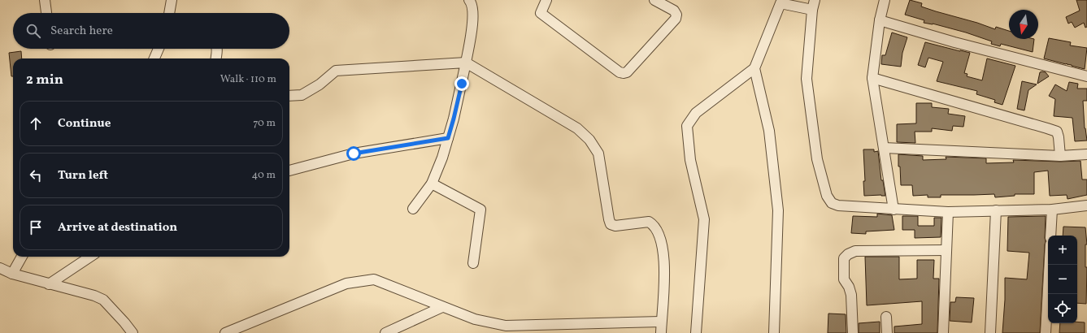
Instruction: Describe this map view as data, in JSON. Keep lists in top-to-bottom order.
{
  "north": "bottom",
  "page": {
    "search": "Search here",
    "heading": ["2 min", "Walk · 110 m"],
    "list": [
      ["Continue", "70 m"],
      ["Turn left", "40 m"],
      "Arrive at destination"
    ],
    "map_buttons": ["+", "−"]
  }
}
